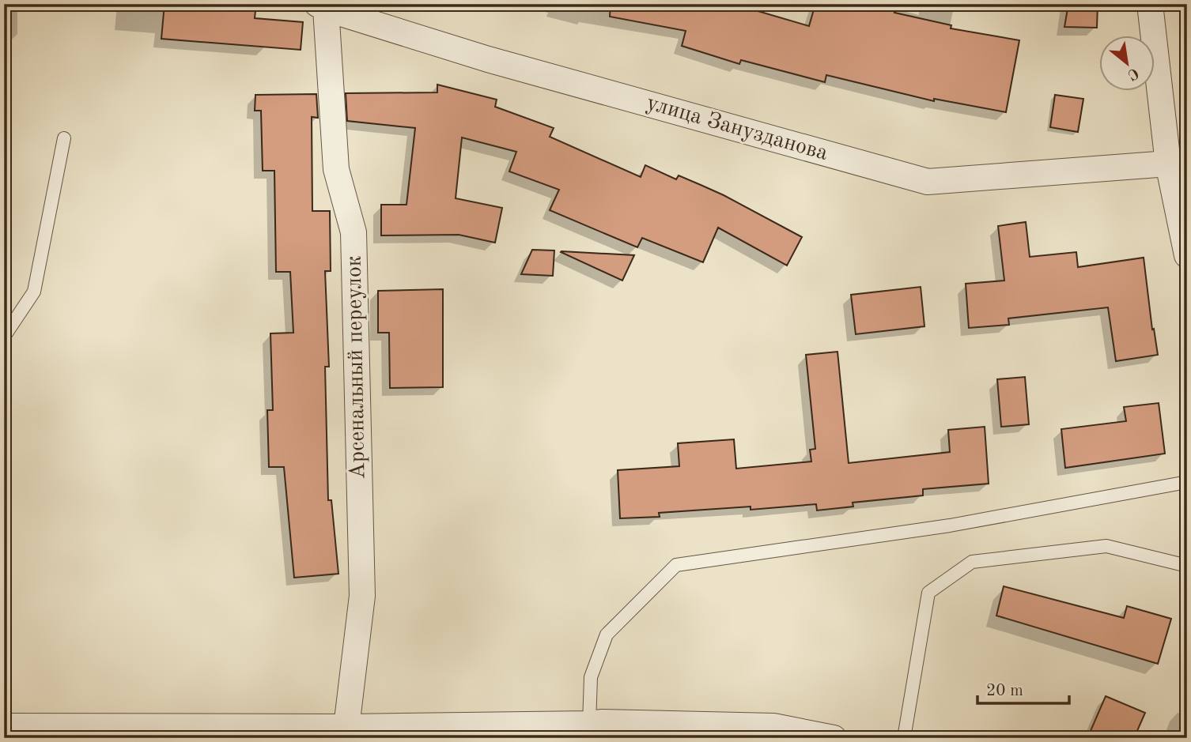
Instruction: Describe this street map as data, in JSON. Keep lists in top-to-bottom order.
{
  "streets": {
    "street": ["улица Занузданова", "Арсенальный переулок"]
  },
  "crossings": [
    ["улица Занузданова", "Арсенальный переулок"]
  ],
  "scale_bar": "20 m",
  "north": "bottom right"
}
